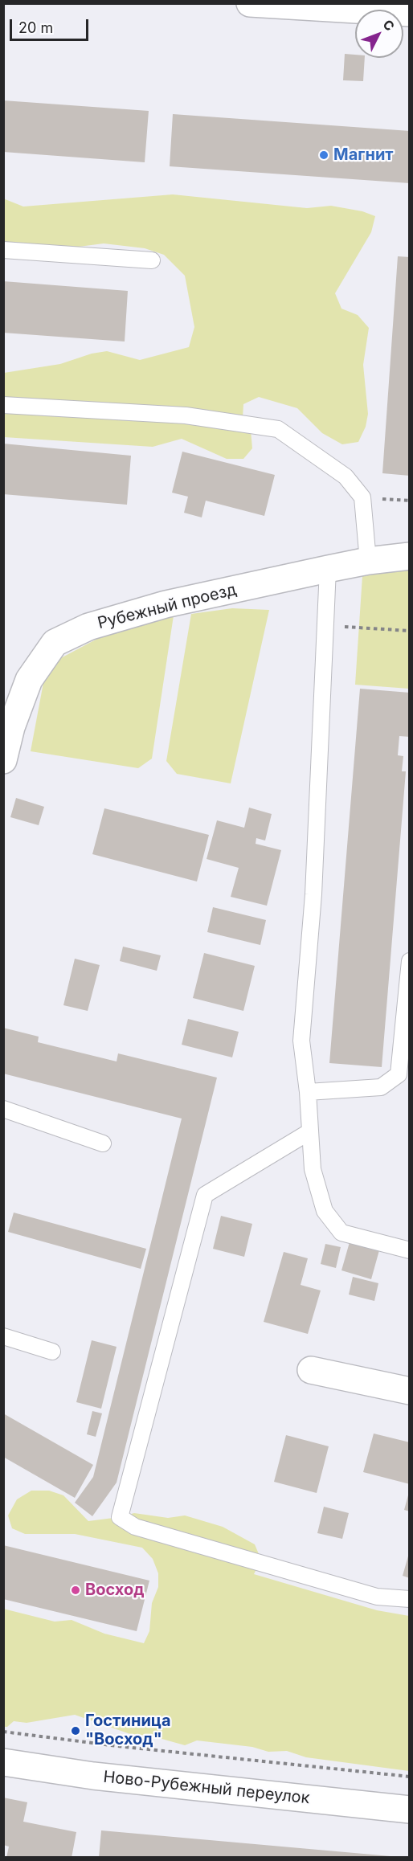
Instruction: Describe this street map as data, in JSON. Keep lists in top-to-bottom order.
{
  "streets": {
    "street": ["Рубежный проезд", "Ново-Рубежный переулок"]
  },
  "places": ["Магнит", "Восход", "Гостиница \"Восход\""],
  "scale_bar": "20 m",
  "north": "top right"
}
